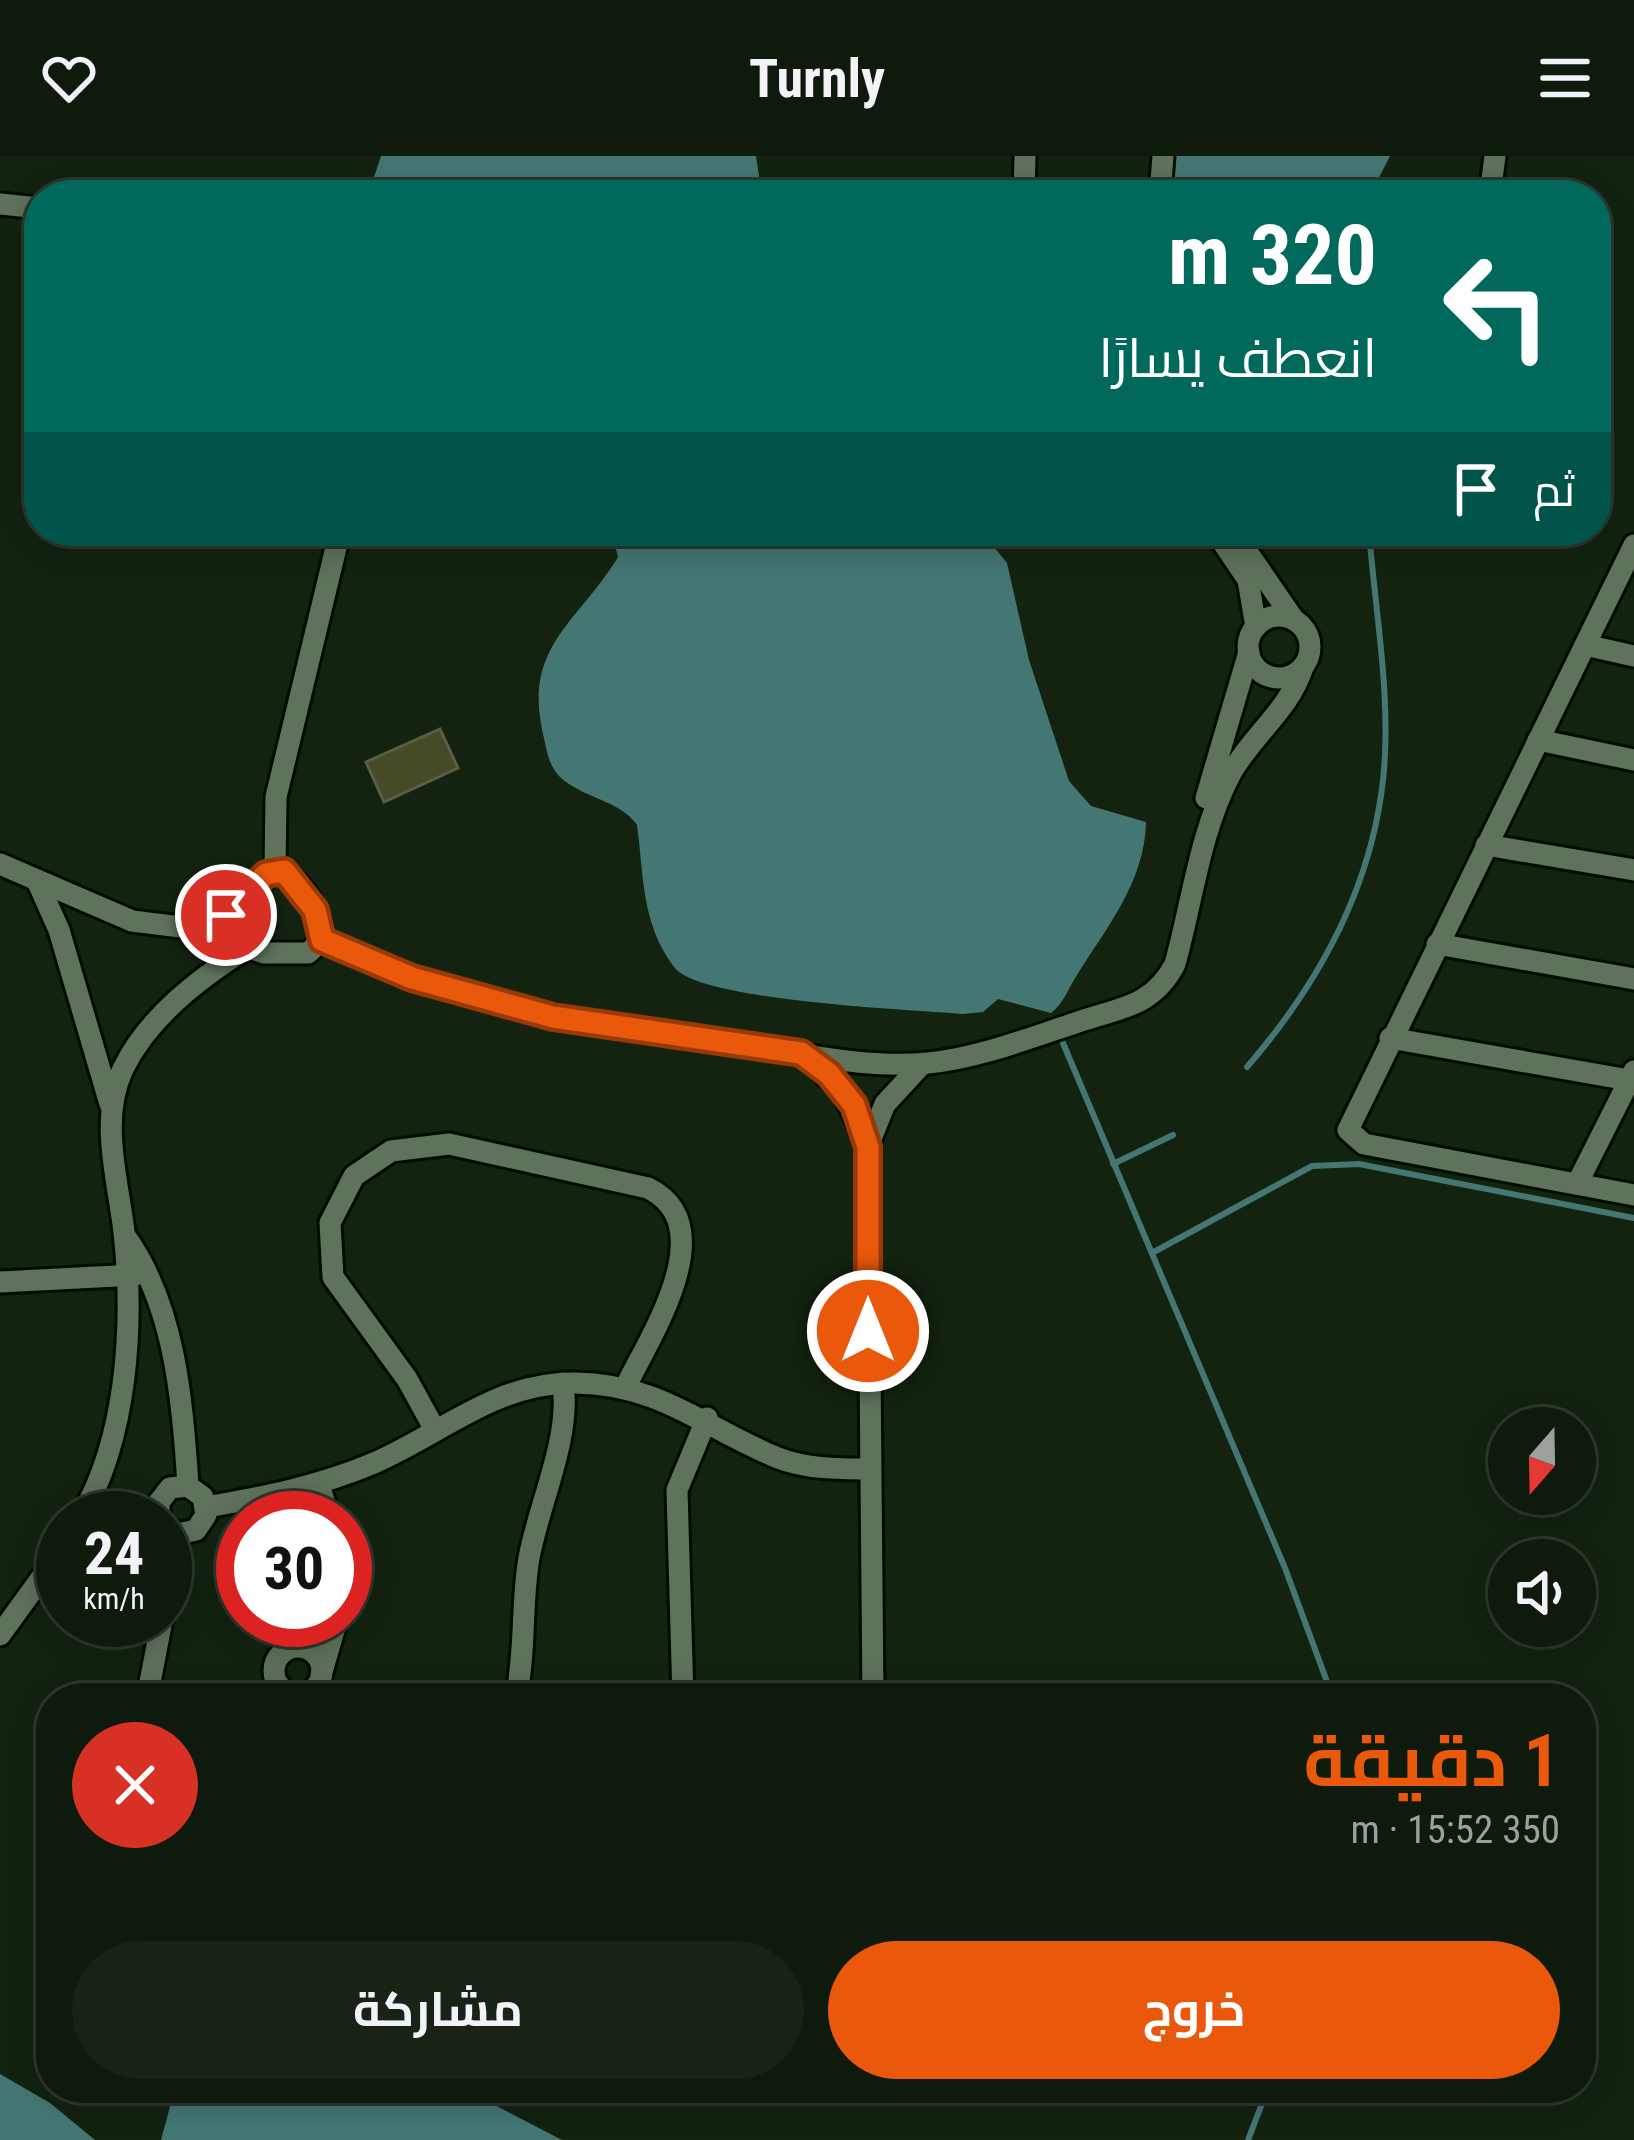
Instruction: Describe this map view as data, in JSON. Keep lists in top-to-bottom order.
{
  "north": "bottom",
  "page": {
    "header": "Turnly",
    "turn": ["320 m", "انعطف يسارًا"],
    "then": "ثم",
    "speed": "24 km/h",
    "limit": "30",
    "heading": ["1 دقيقة", "350 m · 15:52"],
    "buttons": ["خروج", "مشاركة"]
  }
}
